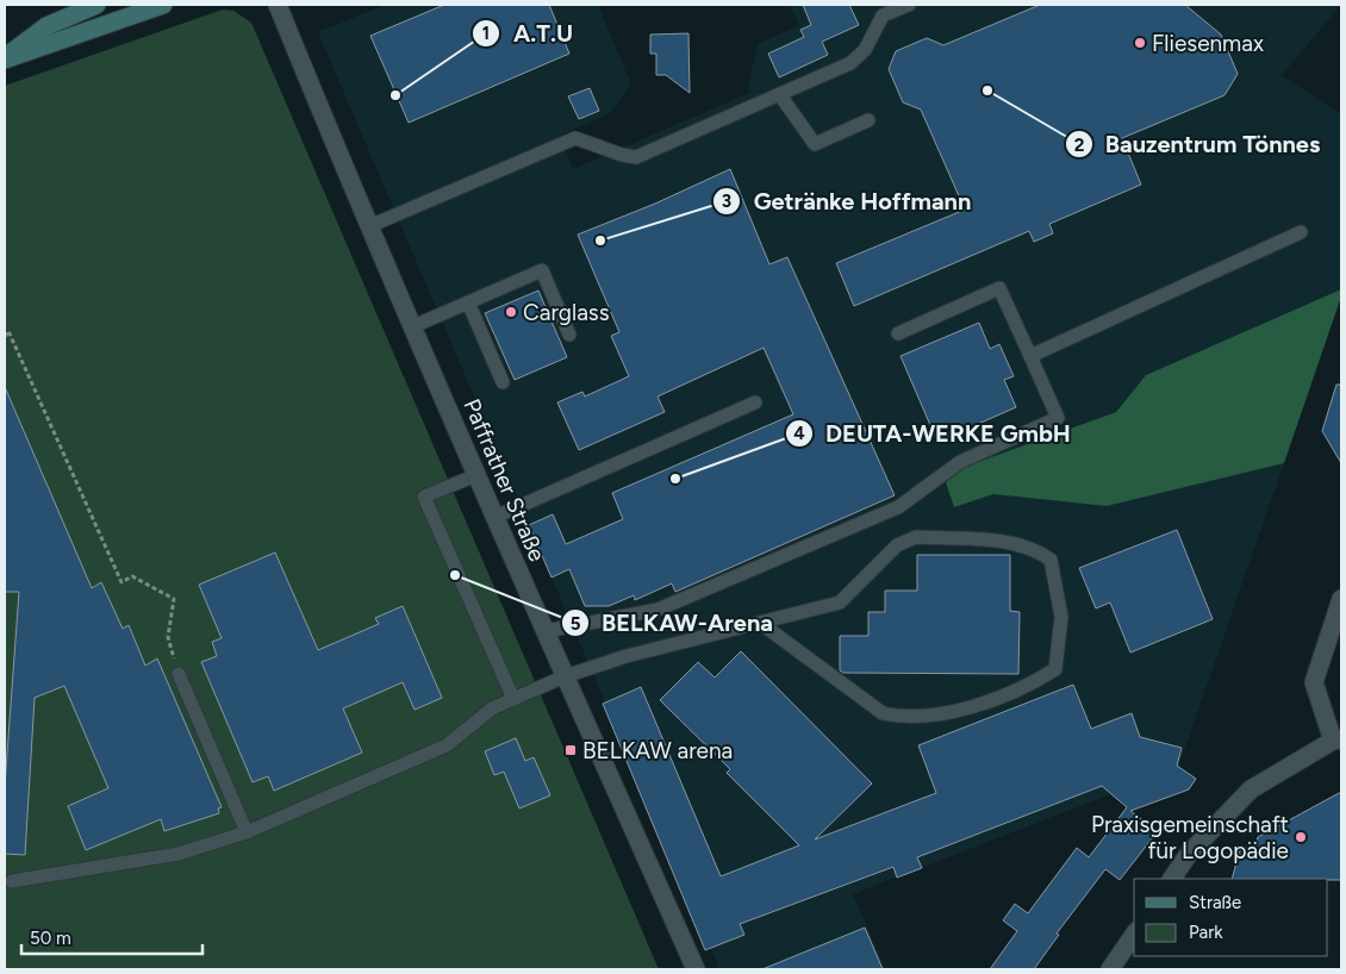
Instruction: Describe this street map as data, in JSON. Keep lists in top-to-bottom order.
{
  "streets": {
    "street": ["Paffrather Straße"]
  },
  "places": {
    "other": [
      "Fliesenmax",
      "Bauzentrum Tönnes",
      "A.T.U",
      "Getränke Hoffmann",
      "Carglass",
      "DEUTA-WERKE GmbH",
      "BELKAW-Arena",
      "Praxisgemeinschaft für Logopädie"
    ],
    "transit": ["BELKAW arena"]
  },
  "legend": ["Straße", "Park"],
  "scale_bar": "50 m"
}
